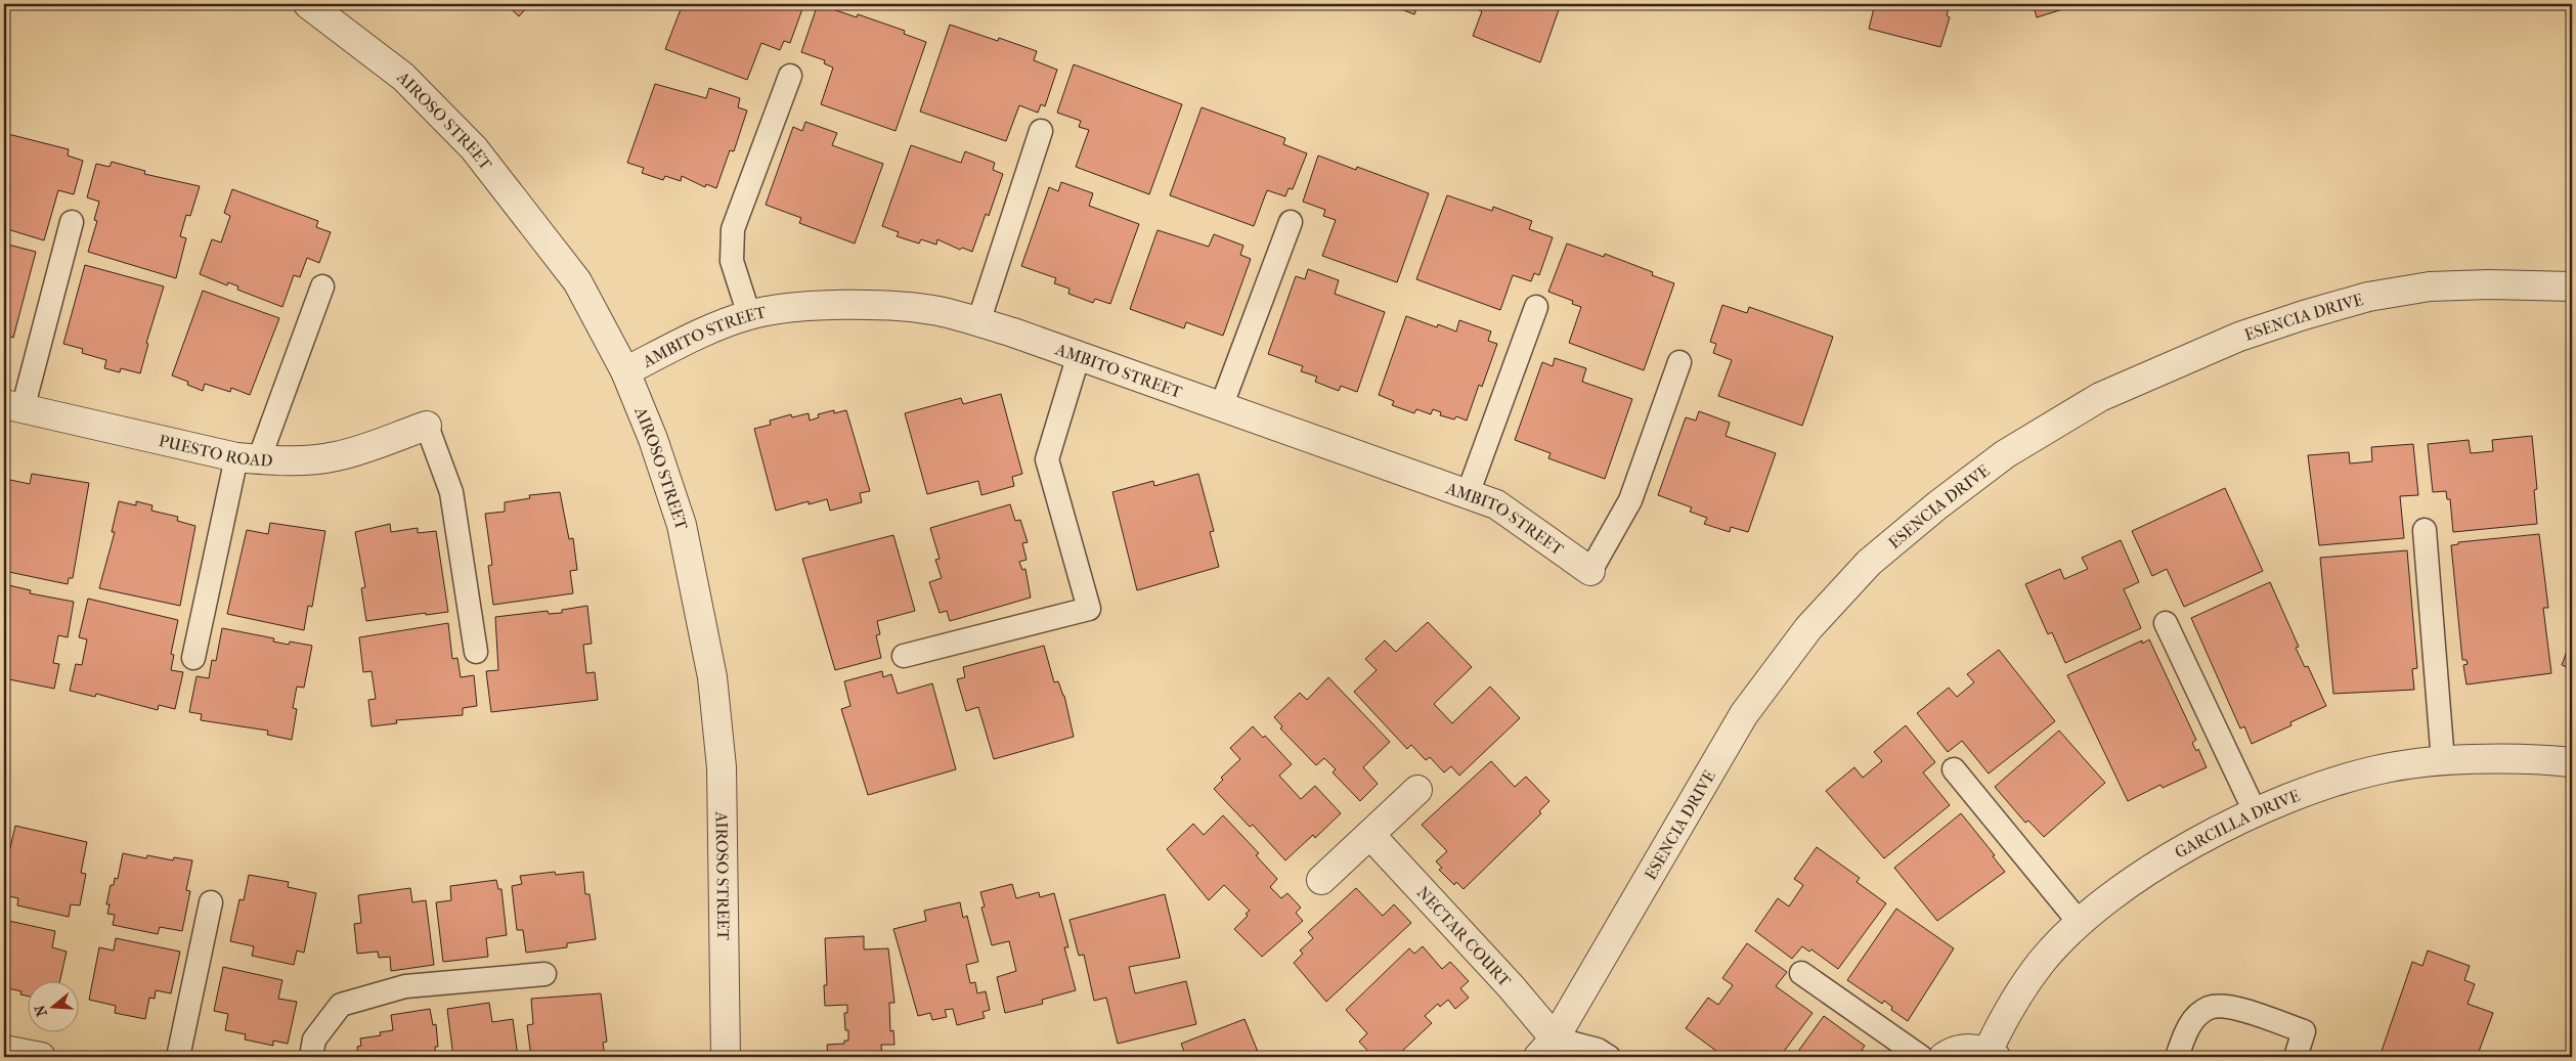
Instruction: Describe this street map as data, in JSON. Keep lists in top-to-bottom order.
{
  "streets": {
    "street": [
      "AIROSO STREET",
      "ESENCIA DRIVE",
      "AMBITO STREET",
      "PUESTO ROAD",
      "GARCILLA DRIVE",
      "NECTAR COURT"
    ]
  },
  "crossings": [
    ["AIROSO STREET", "AMBITO STREET"],
    ["ESENCIA DRIVE", "NECTAR COURT"]
  ],
  "north": "left"
}
